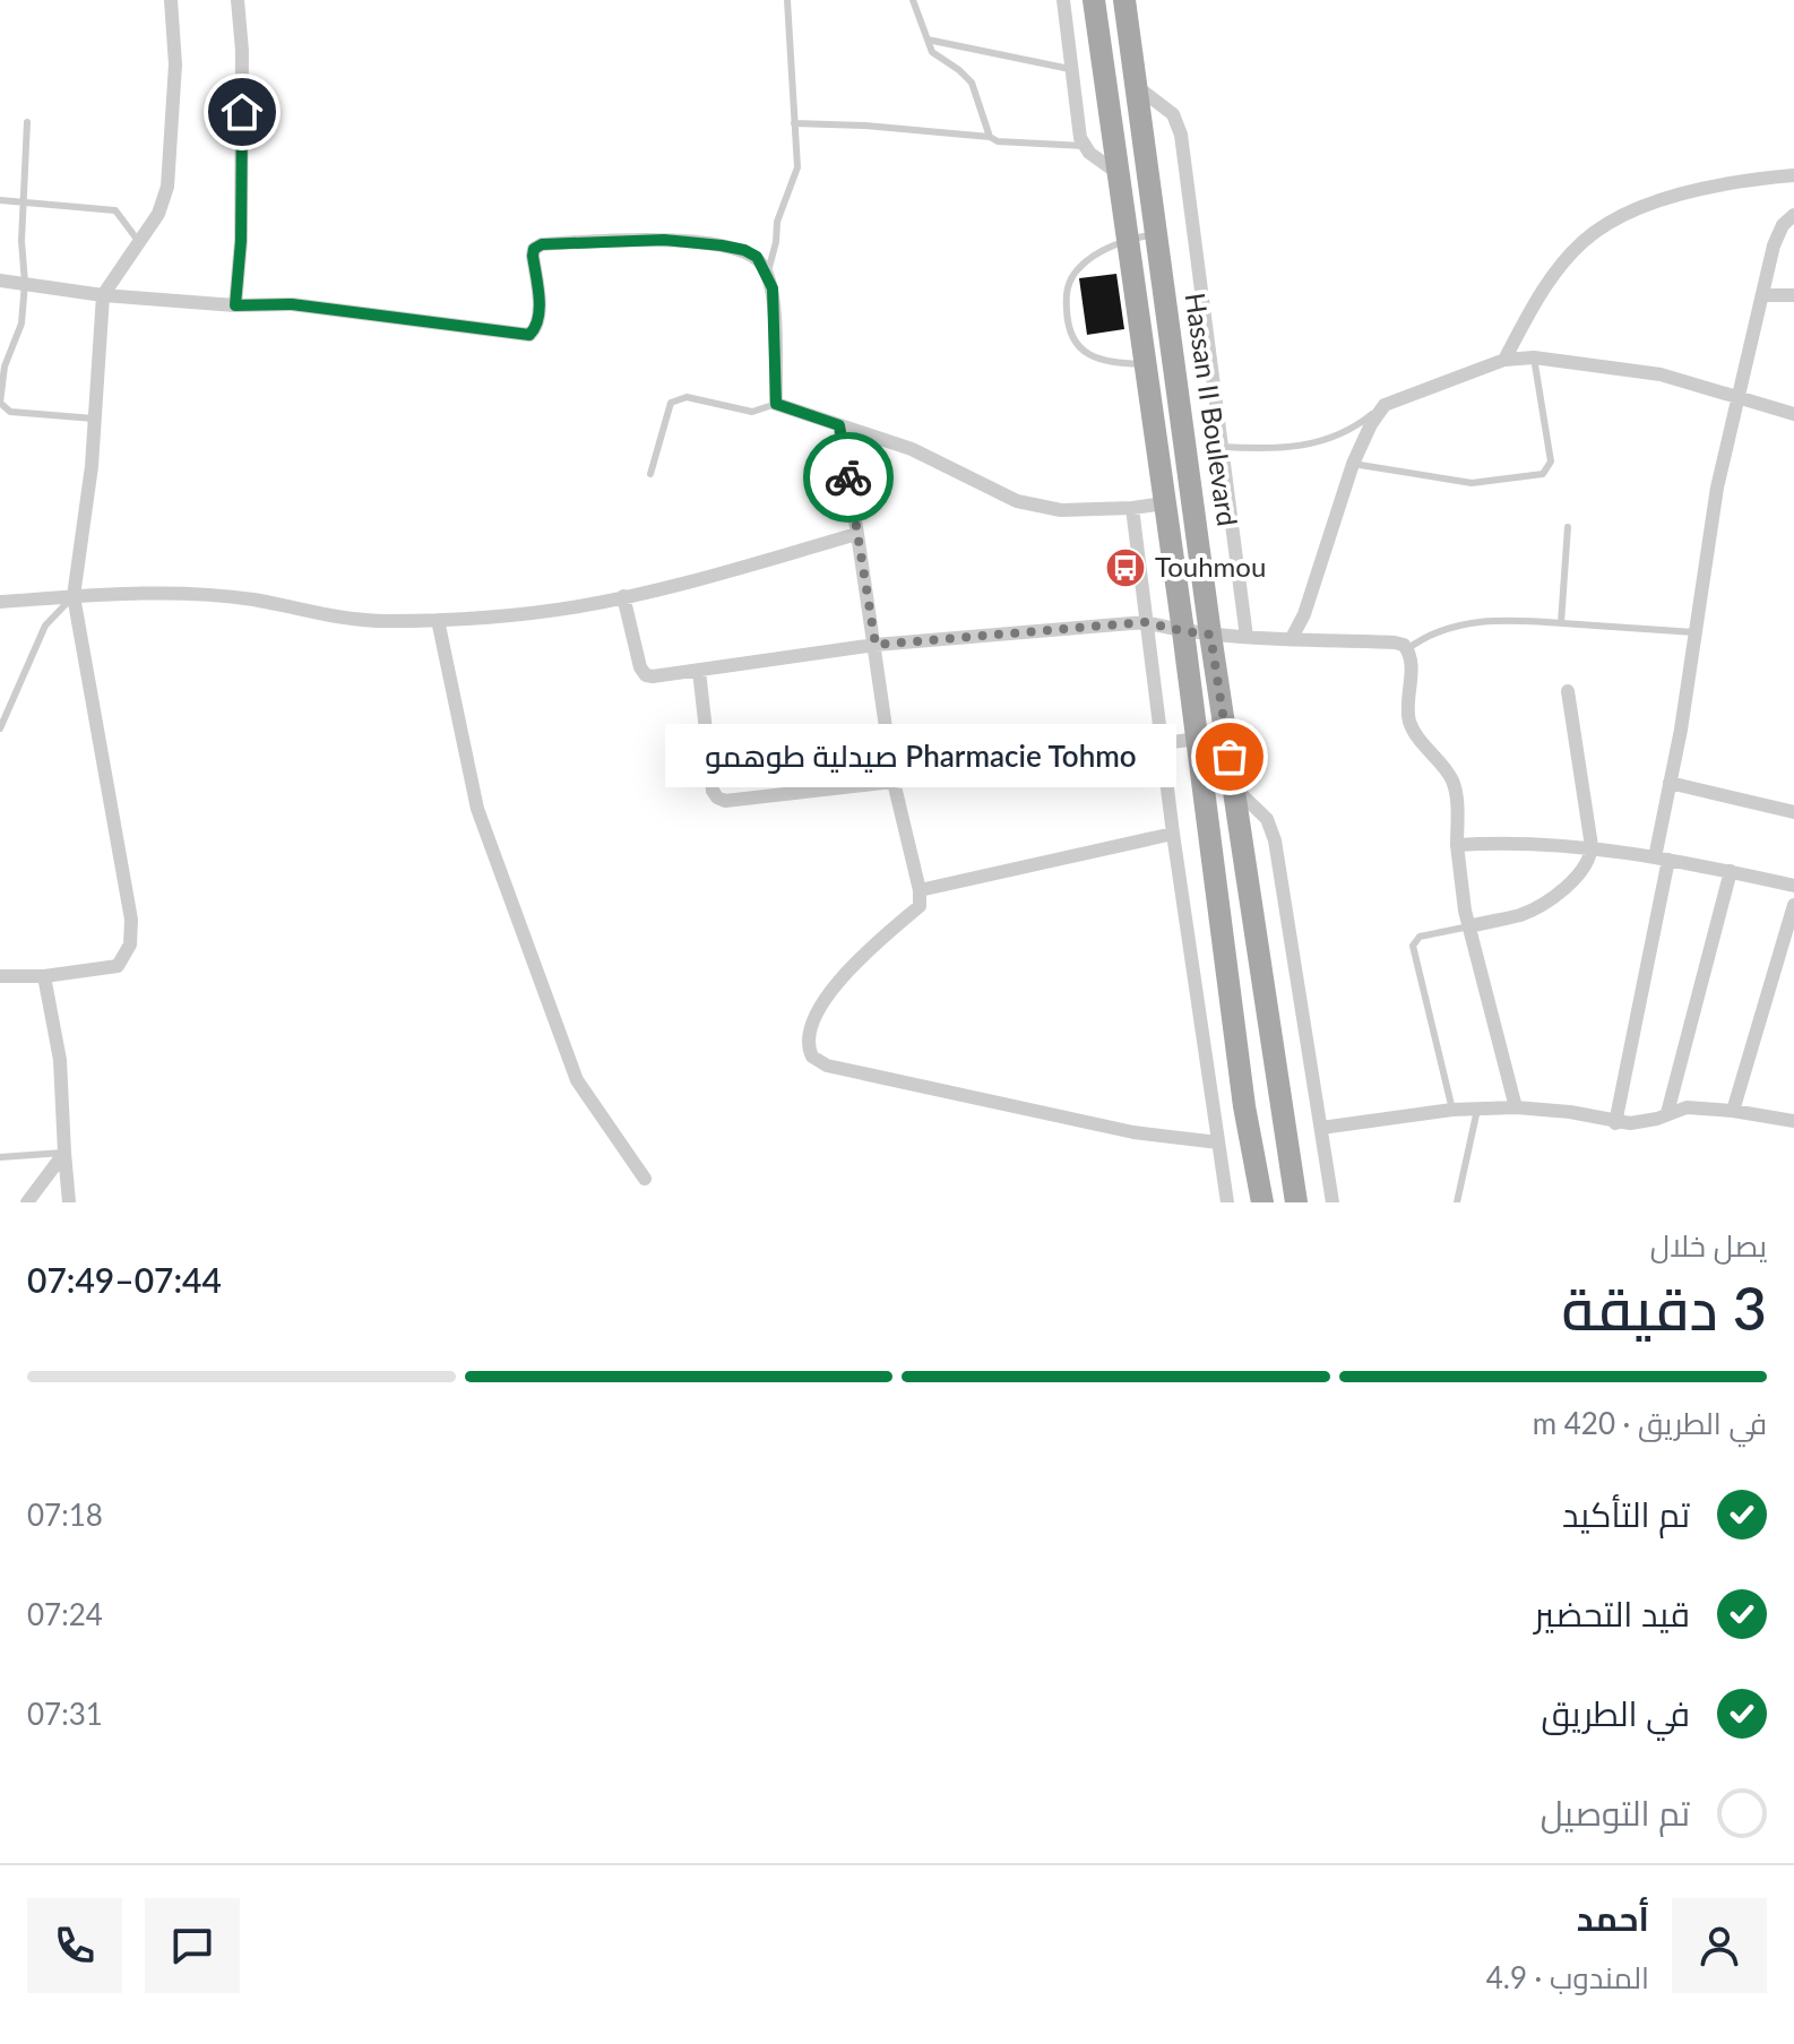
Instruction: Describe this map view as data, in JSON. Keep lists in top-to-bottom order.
{
  "streets": {
    "main road": ["Hassan II Boulevard"]
  },
  "places": {
    "bus stop": ["Touhmou"],
    "other": ["Pharmacie Tohmo صيدلية طوهمو"]
  },
  "page": {
    "bubble": "Pharmacie Tohmo صيدلية طوهمو",
    "heading": ["3 دقيقة", "يصل خلال", "07:44–07:49"],
    "panel": ["أحمد", "المندوب · 4.9"],
    "bar": "في الطريق · 420 m",
    "list": [
      ["تم التأكيد", "07:18"],
      ["قيد التحضير", "07:24"],
      ["في الطريق", "07:31"],
      "تم التوصيل"
    ]
  }
}
